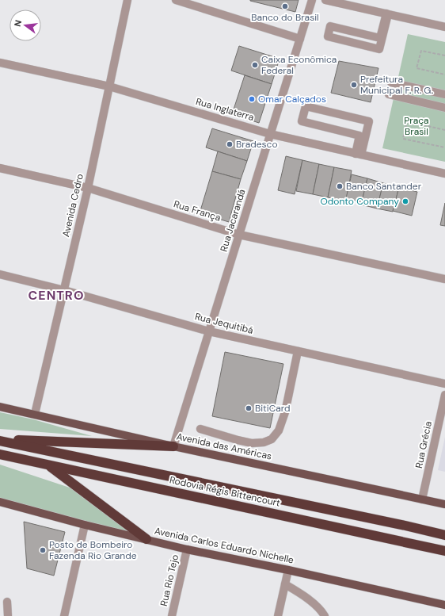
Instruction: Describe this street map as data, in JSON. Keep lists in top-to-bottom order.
{
  "streets": {
    "highway": ["Rodovia Régis Bittencourt"],
    "main road": ["Avenida das Américas", "Avenida Carlos Eduardo Nichelle"],
    "street": [
      "Rua Inglaterra",
      "Avenida Cedro",
      "Rua França",
      "Rua Jacarandá",
      "Rua Jequitibá",
      "Rua Grécia",
      "Rua Rio Tejo"
    ]
  },
  "crossings": [
    ["Rua Inglaterra", "Avenida Cedro"],
    ["Rua Inglaterra", "Rua Jacarandá"],
    ["Avenida Cedro", "Rua França"],
    ["Avenida Cedro", "Rua Jequitibá"],
    ["Avenida Cedro", "Avenida das Américas"],
    ["Rua França", "Rua Jacarandá"],
    ["Rua Jacarandá", "Rua Jequitibá"],
    ["Rua Jacarandá", "Avenida das Américas"],
    ["Rua Grécia", "Avenida das Américas"],
    ["Avenida Carlos Eduardo Nichelle", "Rua Rio Tejo"]
  ],
  "districts": ["CENTRO"],
  "parks": ["Praça Brasil"],
  "places": [
    "Banco do Brasil",
    "Caixa Econômica Federal",
    "Prefeitura Municipal F. R. G.",
    "Omar Calçados",
    "Bradesco",
    "Banco Santander",
    "Odonto Company",
    "BitiCard",
    "Posto de Bombeiro Fazenda Rio Grande"
  ],
  "north": "left"
}
